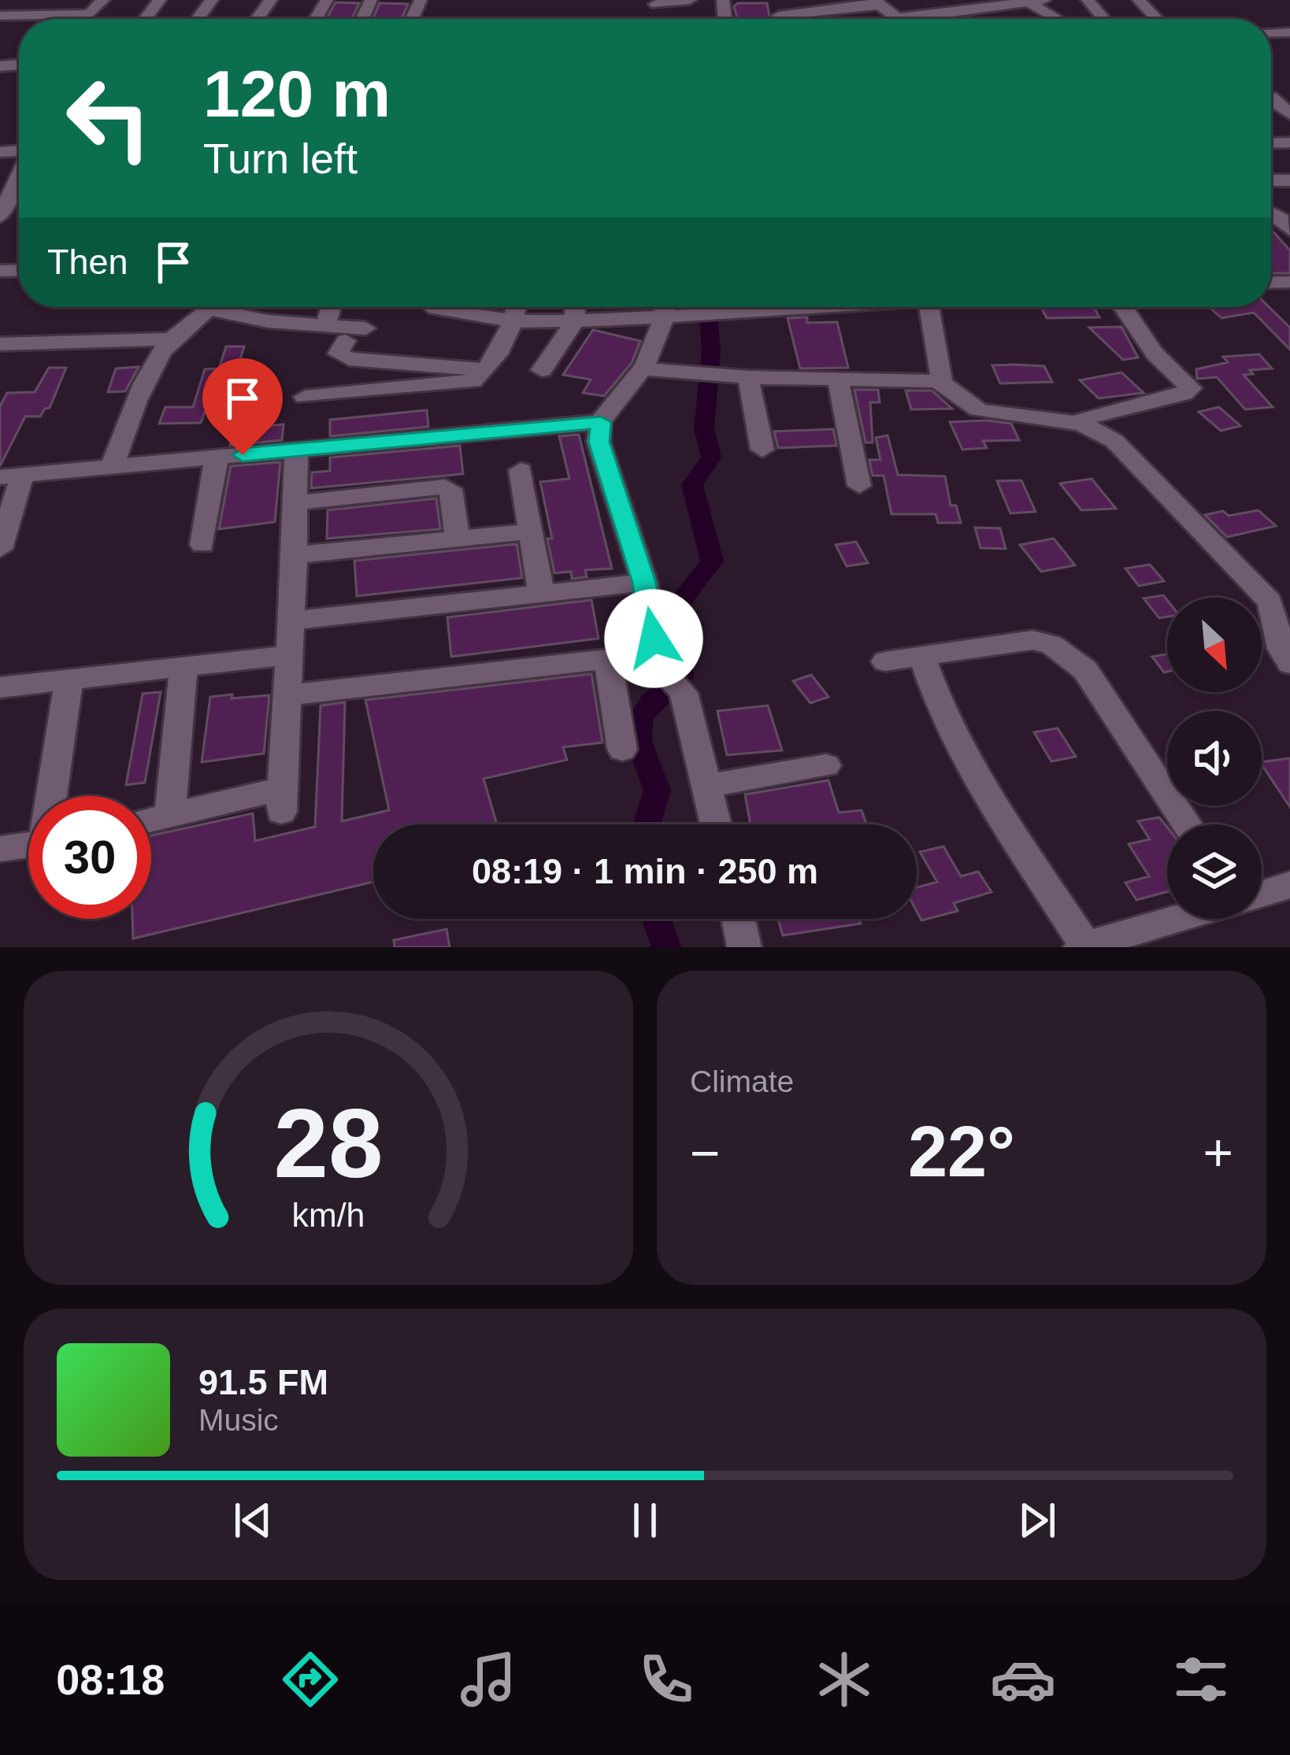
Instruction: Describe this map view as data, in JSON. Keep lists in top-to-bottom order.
{
  "north": "bottom right",
  "page": {
    "turn": ["120 m", "Turn left"],
    "then": "Then",
    "limit": "30",
    "trip": "08:19 · 1 min · 250 m",
    "tile": "Climate",
    "heat": ["−", "22°", "+"],
    "song": ["91.5 FM", "Music"],
    "tabs": "08:18",
    "gauge": ["28", "km/h"]
  }
}
